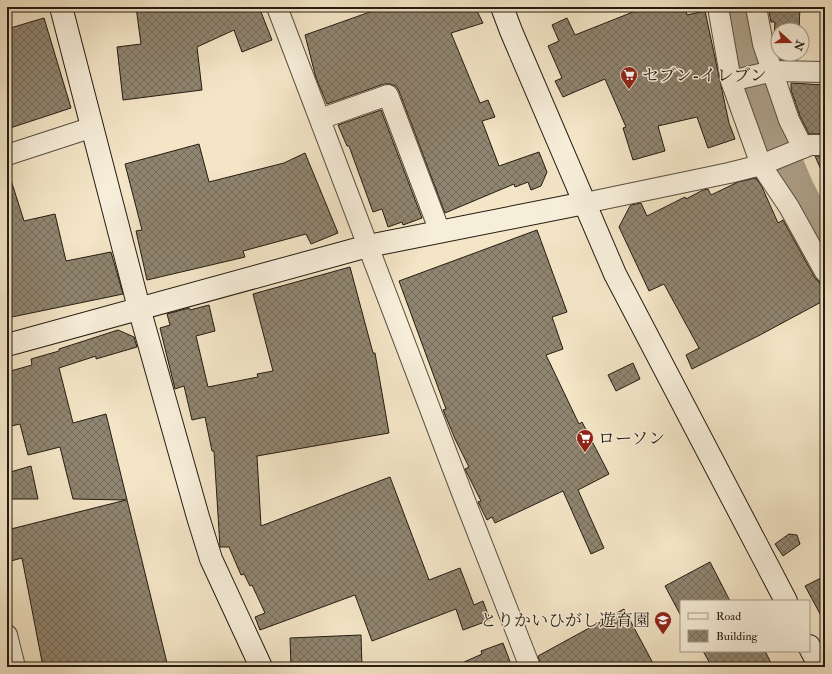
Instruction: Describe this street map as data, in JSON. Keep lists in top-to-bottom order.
{
  "places": {
    "supermarket": ["セブン-イレブン", "ローソン"],
    "school or university": ["とりかいひがし遊育園"]
  },
  "legend": ["Road", "Building"],
  "north": "right"
}
